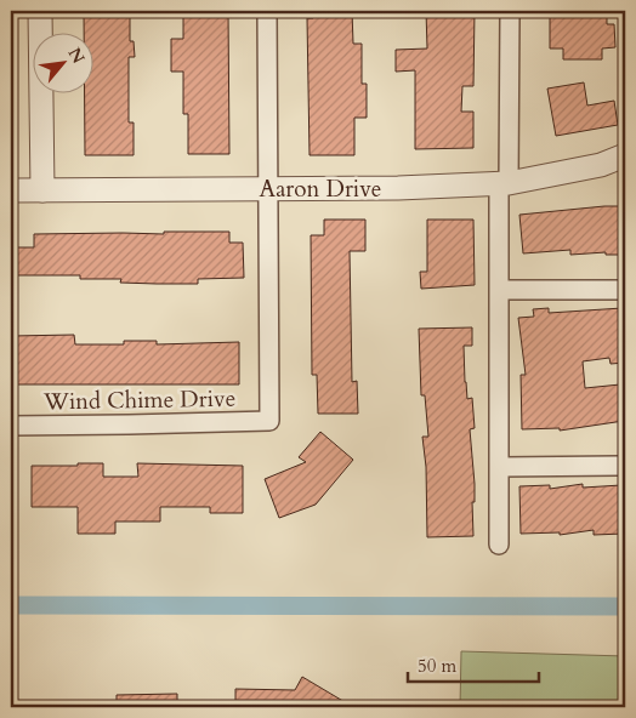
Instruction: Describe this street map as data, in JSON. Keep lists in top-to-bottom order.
{
  "streets": {
    "street": ["Aaron Drive", "Wind Chime Drive"]
  },
  "crossings": [
    ["Aaron Drive", "Wind Chime Drive"]
  ],
  "scale_bar": "50 m",
  "north": "top right"
}
